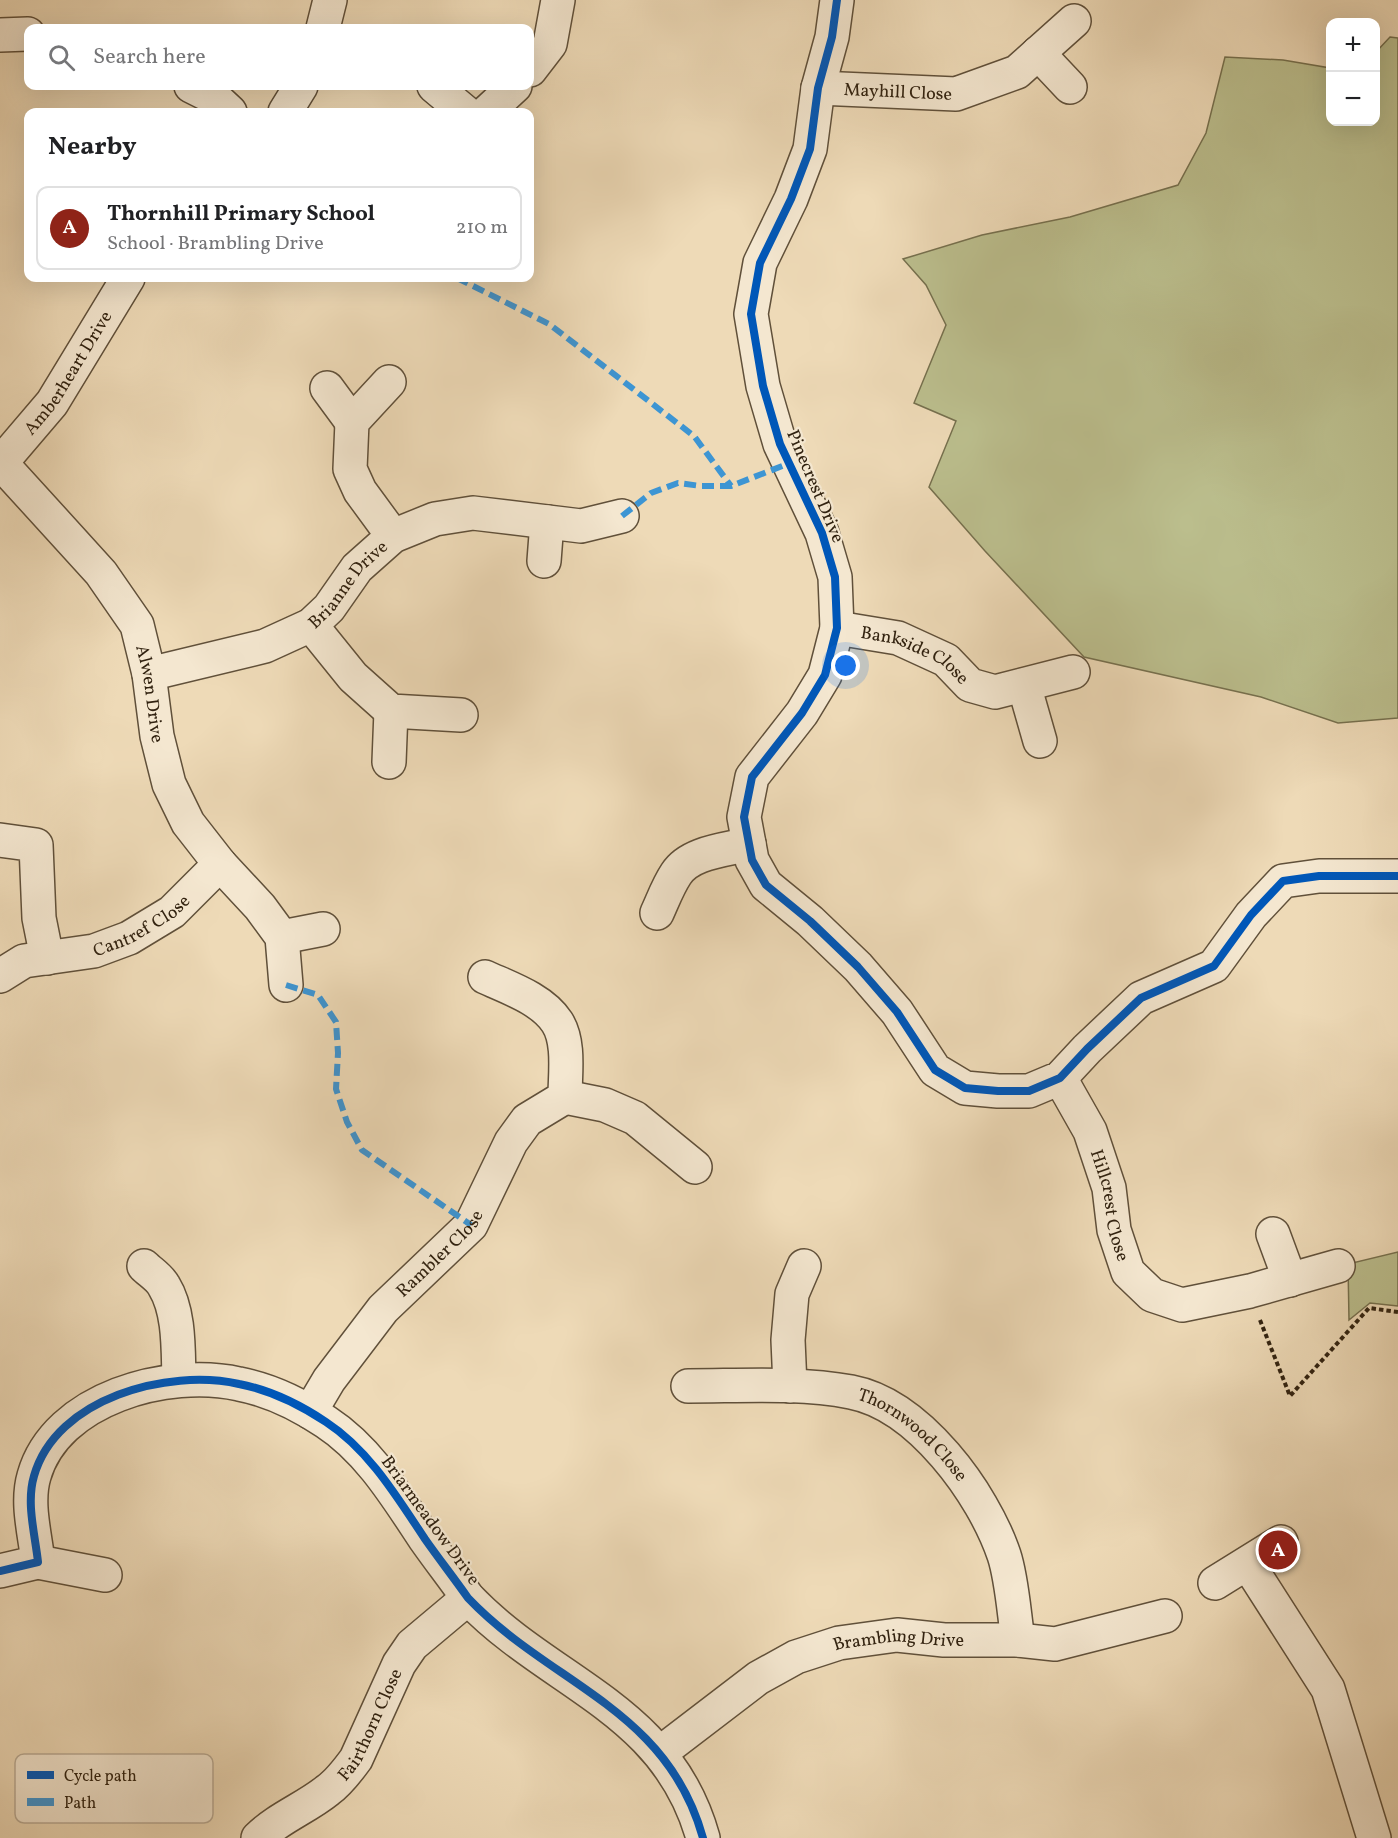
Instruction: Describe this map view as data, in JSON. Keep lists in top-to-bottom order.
{
  "streets": {
    "street": [
      "Mayhill Close",
      "Amberheart Drive",
      "Pinecrest Drive",
      "Brianne Drive",
      "Bankside Close",
      "Alwen Drive",
      "Cantref Close",
      "Hillcrest Close",
      "Rambler Close",
      "Thornwood Close",
      "Briarmeadow Drive",
      "Brambling Drive",
      "Fairthorn Close"
    ]
  },
  "crossings": [
    ["Mayhill Close", "Pinecrest Drive"],
    ["Amberheart Drive", "Alwen Drive"],
    ["Pinecrest Drive", "Bankside Close"],
    ["Pinecrest Drive", "Hillcrest Close"],
    ["Brianne Drive", "Alwen Drive"],
    ["Alwen Drive", "Cantref Close"],
    ["Rambler Close", "Briarmeadow Drive"],
    ["Thornwood Close", "Brambling Drive"],
    ["Briarmeadow Drive", "Brambling Drive"],
    ["Briarmeadow Drive", "Fairthorn Close"]
  ],
  "legend": ["Cycle path", "Path"],
  "page": {
    "map_buttons": ["+", "−"],
    "search": "Search here",
    "heading": "Nearby",
    "list": [
      {
        "mark": "A",
        "name": "Thornhill Primary School",
        "note": "School · Brambling Drive",
        "value": "210 m"
      }
    ],
    "pins": "A"
  }
}
